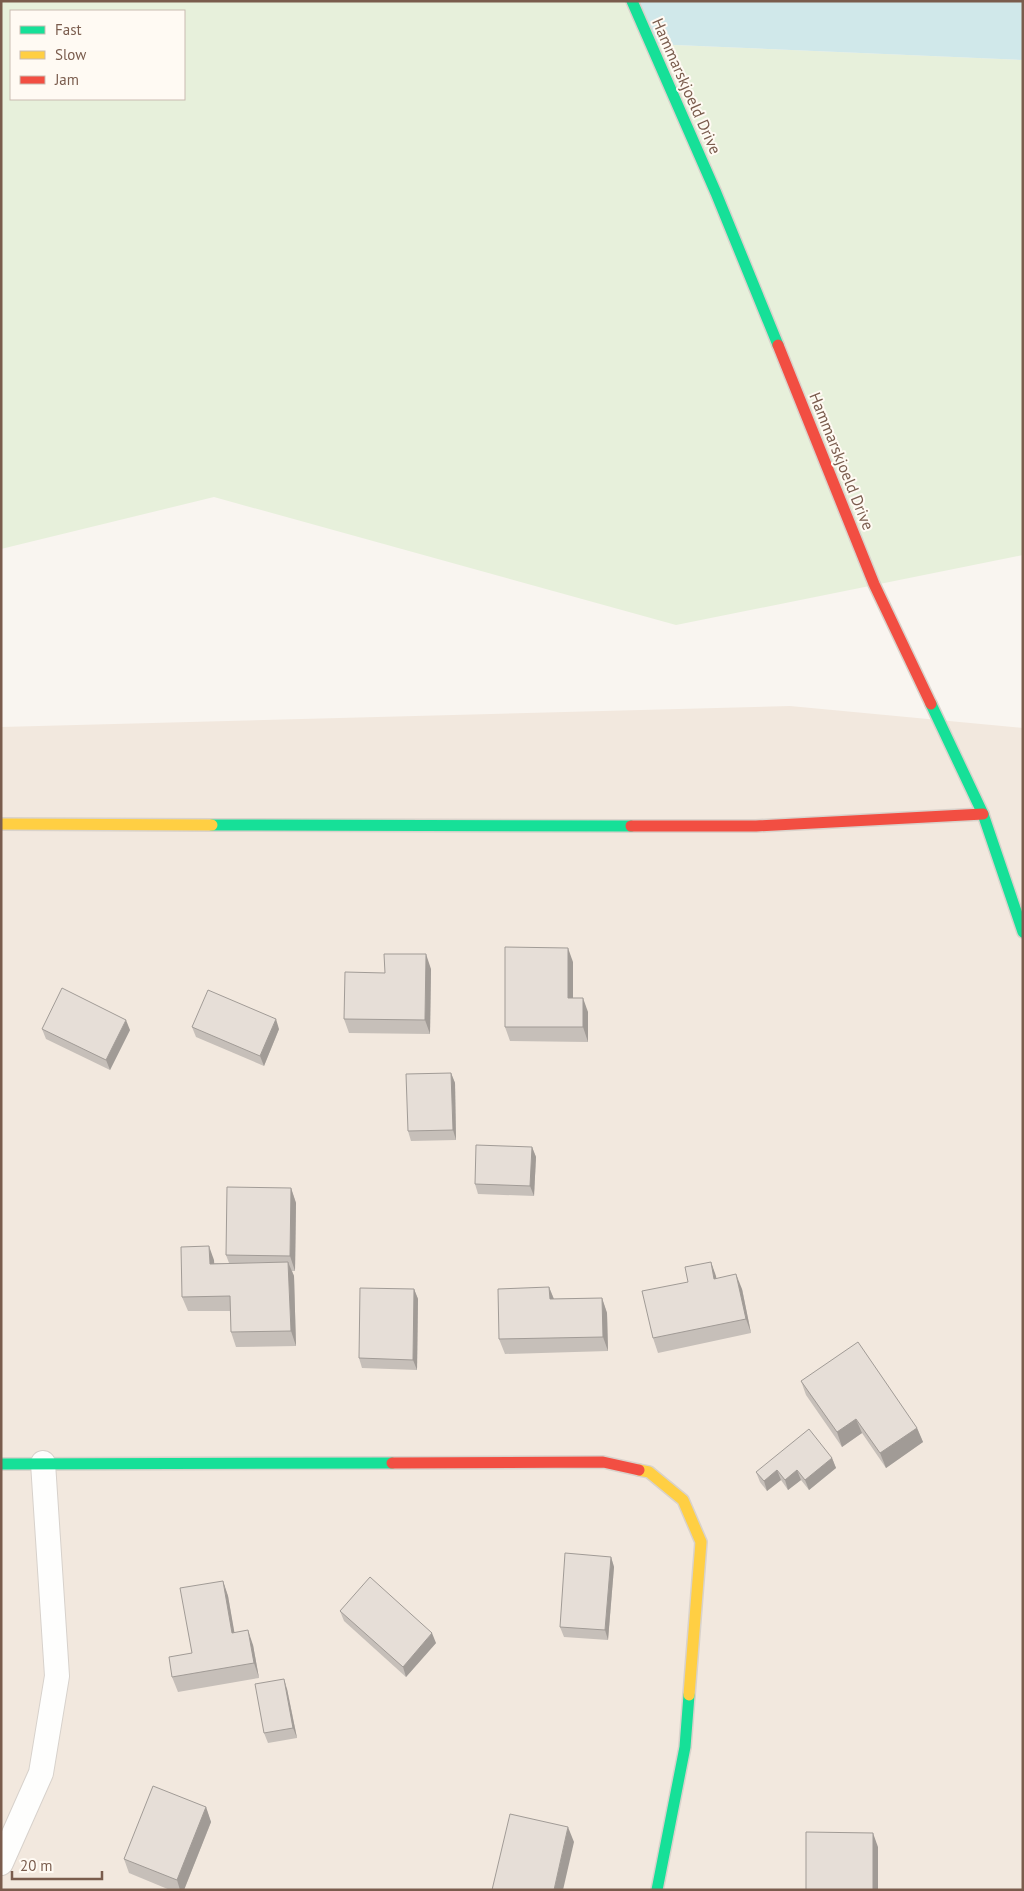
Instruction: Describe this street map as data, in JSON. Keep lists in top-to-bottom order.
{
  "streets": {
    "street": ["Hammarskjoeld Drive"]
  },
  "legend": ["Fast", "Slow", "Jam"],
  "scale_bar": "20 m"
}
